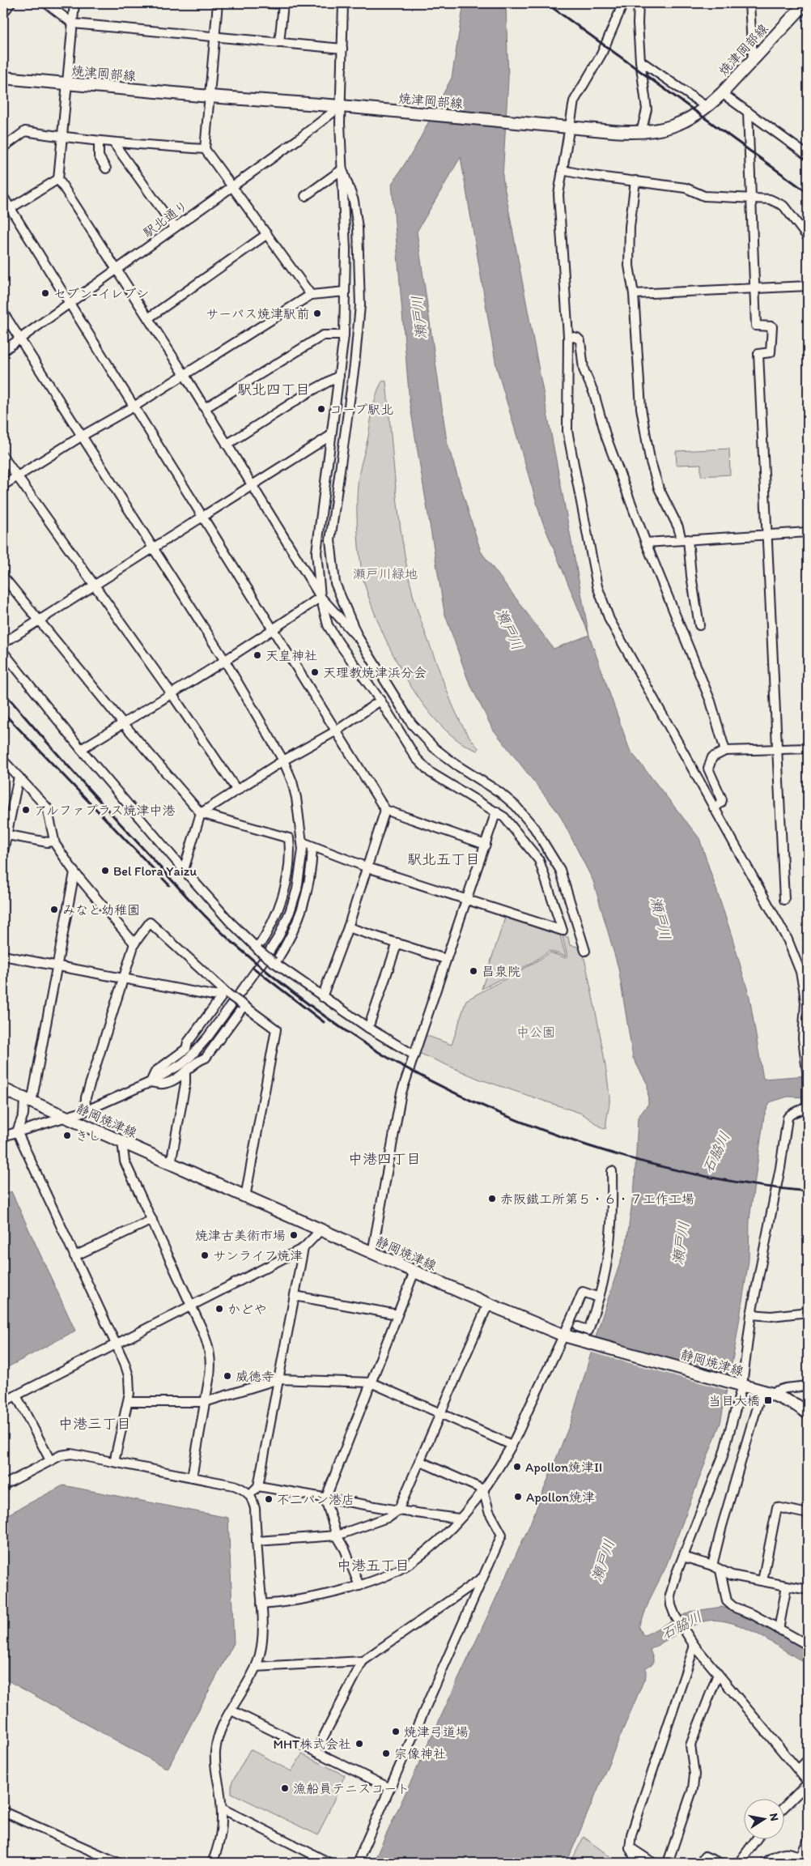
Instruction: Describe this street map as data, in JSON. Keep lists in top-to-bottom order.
{
  "streets": {
    "main road": ["焼津岡部線", "静岡焼津線"],
    "street": ["駅北通り"]
  },
  "crossings": [
    ["焼津岡部線", "駅北通り"]
  ],
  "districts": [
    "駅北四丁目",
    "駅北五丁目",
    "中港四丁目",
    "中港三丁目",
    "中港五丁目"
  ],
  "water": ["瀬戸川", "石脇川"],
  "parks": ["瀬戸川緑地", "中公園"],
  "places": {
    "other": [
      "セブン-イレブン",
      "サーパス焼津駅前",
      "コープ駅北",
      "天皇神社",
      "天理教焼津浜分会",
      "アルファプラス焼津中港",
      "Bel Flora Yaizu",
      "みなと幼稚園",
      "昌泉院",
      "きし",
      "赤阪鐵工所第５・６・７工作工場",
      "焼津古美術市場",
      "サンライフ焼津",
      "かどや",
      "威徳寺",
      "Apollon焼津II",
      "Apollon焼津",
      "不二パン港店",
      "焼津弓道場",
      "MHT株式会社",
      "宗像神社",
      "漁船員テニスコート"
    ],
    "transit": ["当目大橋"]
  },
  "north": "right"
}
